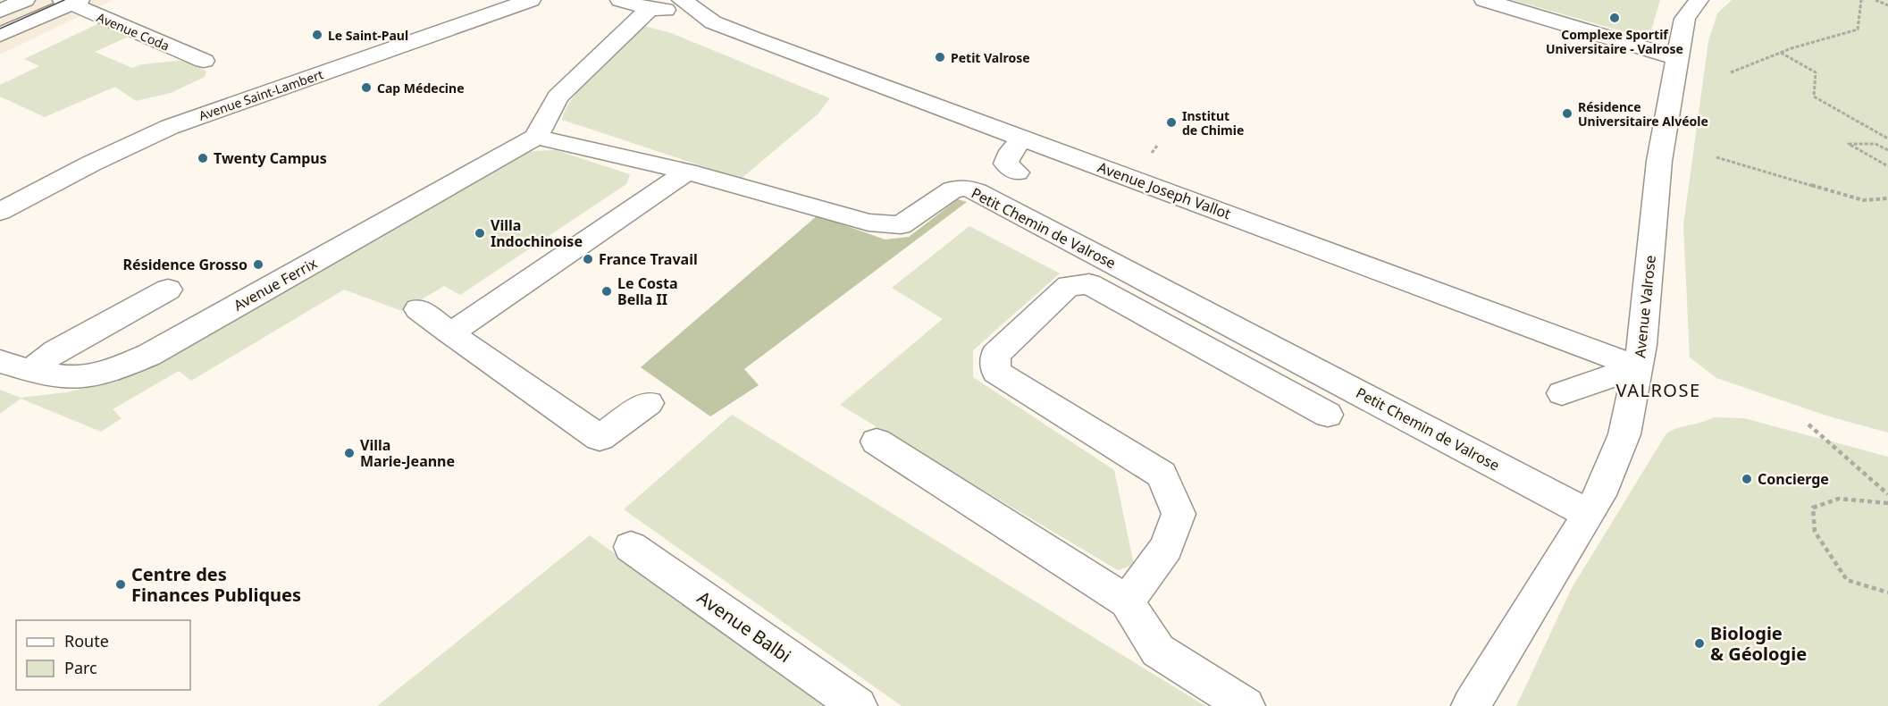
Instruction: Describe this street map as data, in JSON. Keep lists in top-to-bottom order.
{
  "streets": {
    "street": [
      "Avenue Coda",
      "Avenue Saint-Lambert",
      "Avenue Joseph Vallot",
      "Petit Chemin de Valrose",
      "Avenue Ferrix",
      "Avenue Valrose",
      "Avenue Balbi"
    ]
  },
  "crossings": [
    ["Avenue Joseph Vallot", "Avenue Valrose"],
    ["Petit Chemin de Valrose", "Avenue Ferrix"],
    ["Petit Chemin de Valrose", "Avenue Valrose"]
  ],
  "districts": ["VALROSE"],
  "places": [
    "Complexe Sportif Universitaire - Valrose",
    "Le Saint-Paul",
    "Petit Valrose",
    "Cap Médecine",
    "Résidence Universitaire Alvéole",
    "Institut de Chimie",
    "Twenty Campus",
    "Villa Indochinoise",
    "France Travail",
    "Résidence Grosso",
    "Le Costa Bella II",
    "Villa Marie-Jeanne",
    "Concierge",
    "Centre des Finances Publiques",
    "Biologie & Géologie"
  ],
  "legend": ["Route", "Parc"]
}
